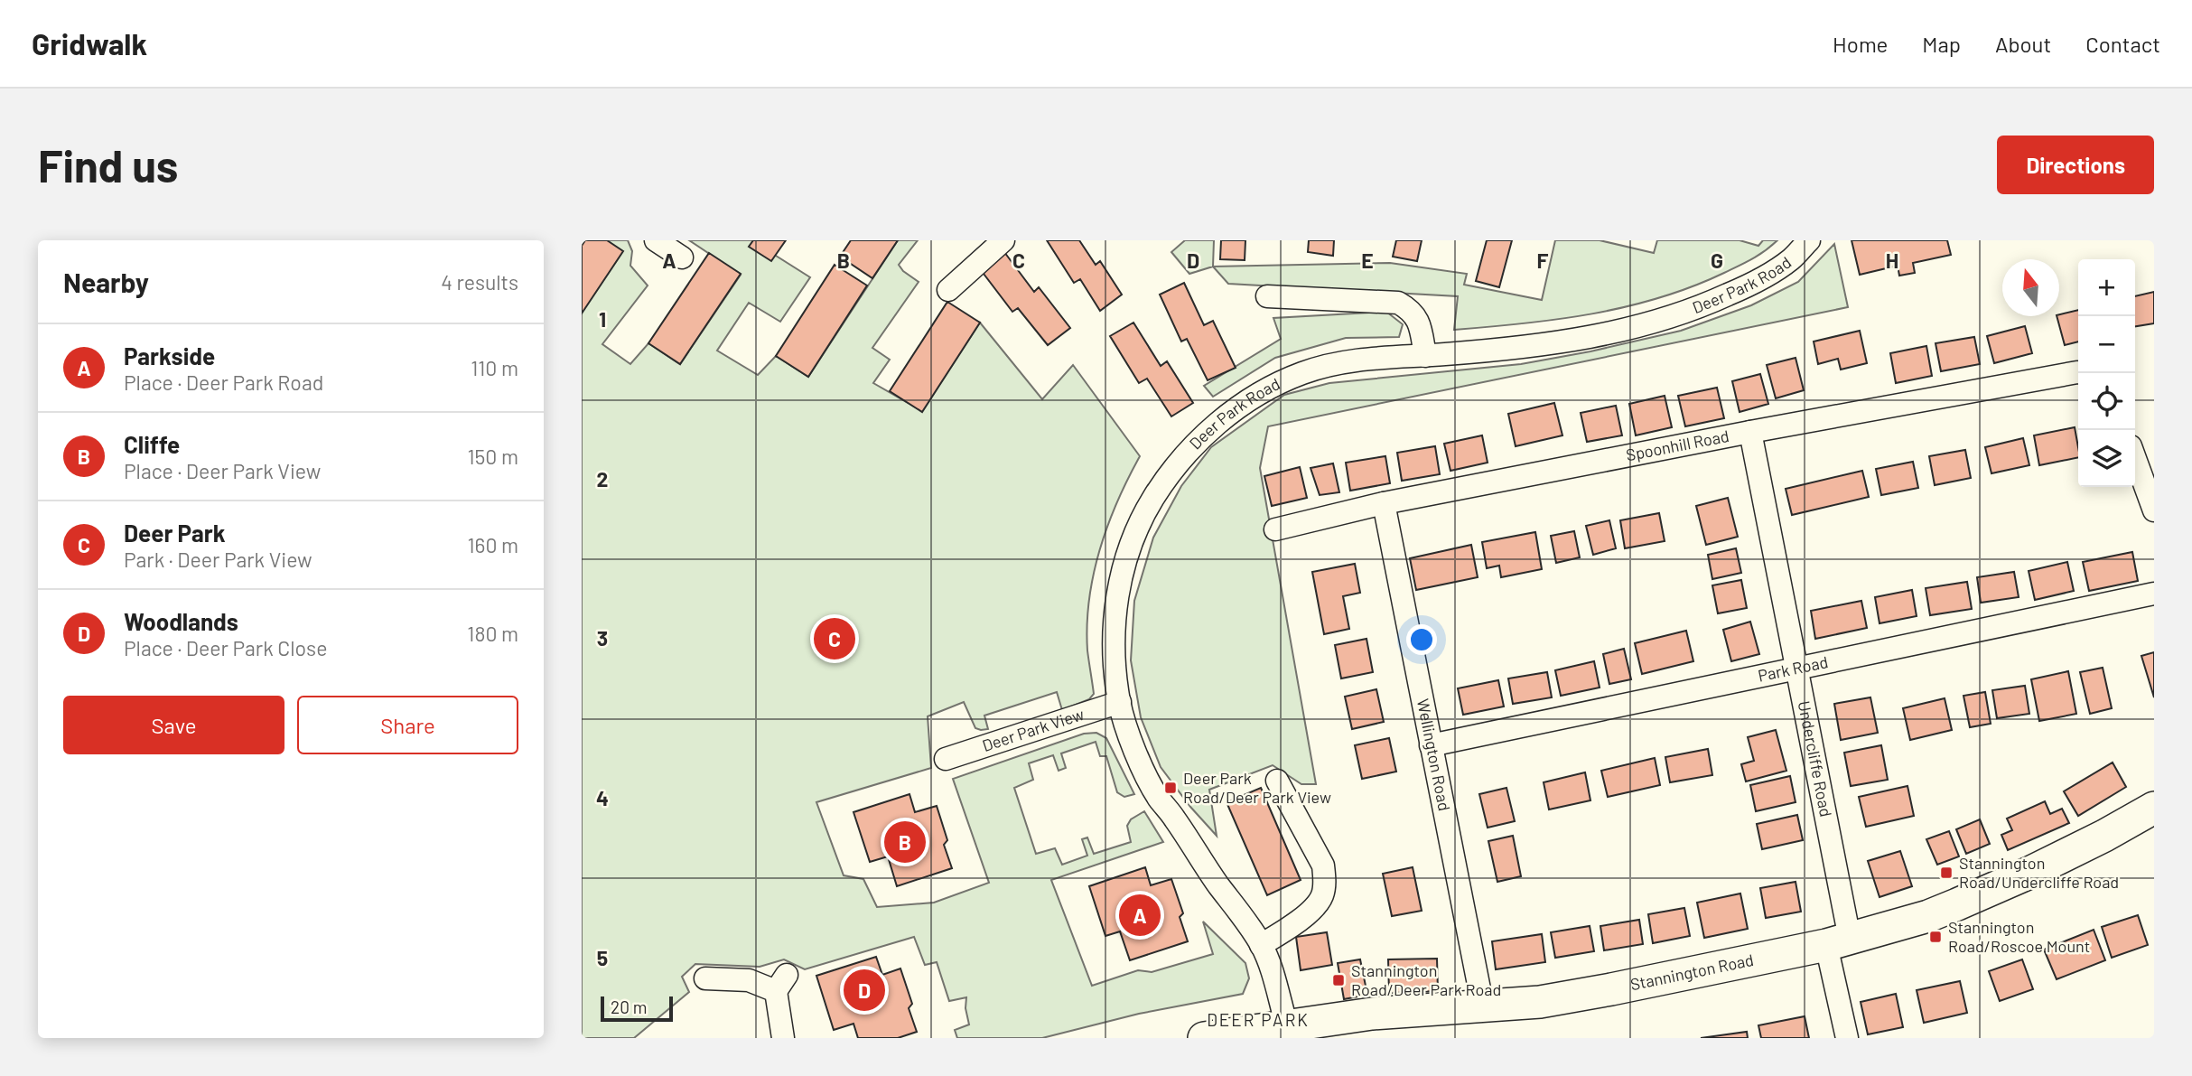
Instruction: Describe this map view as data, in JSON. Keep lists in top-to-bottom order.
{
  "streets": {
    "main road": ["Stannington Road"],
    "street": [
      "Deer Park Road",
      "Spoonhill Road",
      "Park Road",
      "Deer Park View",
      "Wellington Road",
      "Undercliffe Road"
    ]
  },
  "crossings": [
    ["Deer Park Road", "Deer Park View"],
    ["Deer Park Road", "Stannington Road"],
    ["Spoonhill Road", "Wellington Road"],
    ["Spoonhill Road", "Undercliffe Road"],
    ["Park Road", "Wellington Road"],
    ["Park Road", "Undercliffe Road"],
    ["Wellington Road", "Stannington Road"],
    ["Undercliffe Road", "Stannington Road"]
  ],
  "districts": ["DEER PARK"],
  "places": {
    "transit": [
      "Deer Park Road/Deer Park View",
      "Stannington Road/Undercliffe Road",
      "Stannington Road/Roscoe Mount",
      "Stannington Road/Deer Park Road"
    ]
  },
  "scale_bar": "20 m",
  "north": "top",
  "page": {
    "header": "Gridwalk",
    "nav": [
      "Home",
      "Map",
      "About",
      "Contact"
    ],
    "buttons": [
      "Directions",
      ["Save", "Share"]
    ],
    "title": "Find us",
    "heading": ["Nearby", "4 results"],
    "map_buttons": ["+", "−"],
    "list": [
      {
        "mark": "A",
        "name": "Parkside",
        "note": "Place · Deer Park Road",
        "value": "110 m"
      },
      {
        "mark": "B",
        "name": "Cliffe",
        "note": "Place · Deer Park View",
        "value": "150 m"
      },
      {
        "mark": "C",
        "name": "Deer Park",
        "note": "Park · Deer Park View",
        "value": "160 m"
      },
      {
        "mark": "D",
        "name": "Woodlands",
        "note": "Place · Deer Park Close",
        "value": "180 m"
      }
    ],
    "pins": [
      "C",
      "B",
      "A",
      "D"
    ],
    "scale": "20 m"
  },
  "grid": {
    "columns": [
      "A",
      "B",
      "C",
      "D",
      "E",
      "F",
      "G",
      "H"
    ],
    "rows": [
      "1",
      "2",
      "3",
      "4",
      "5"
    ]
  }
}
